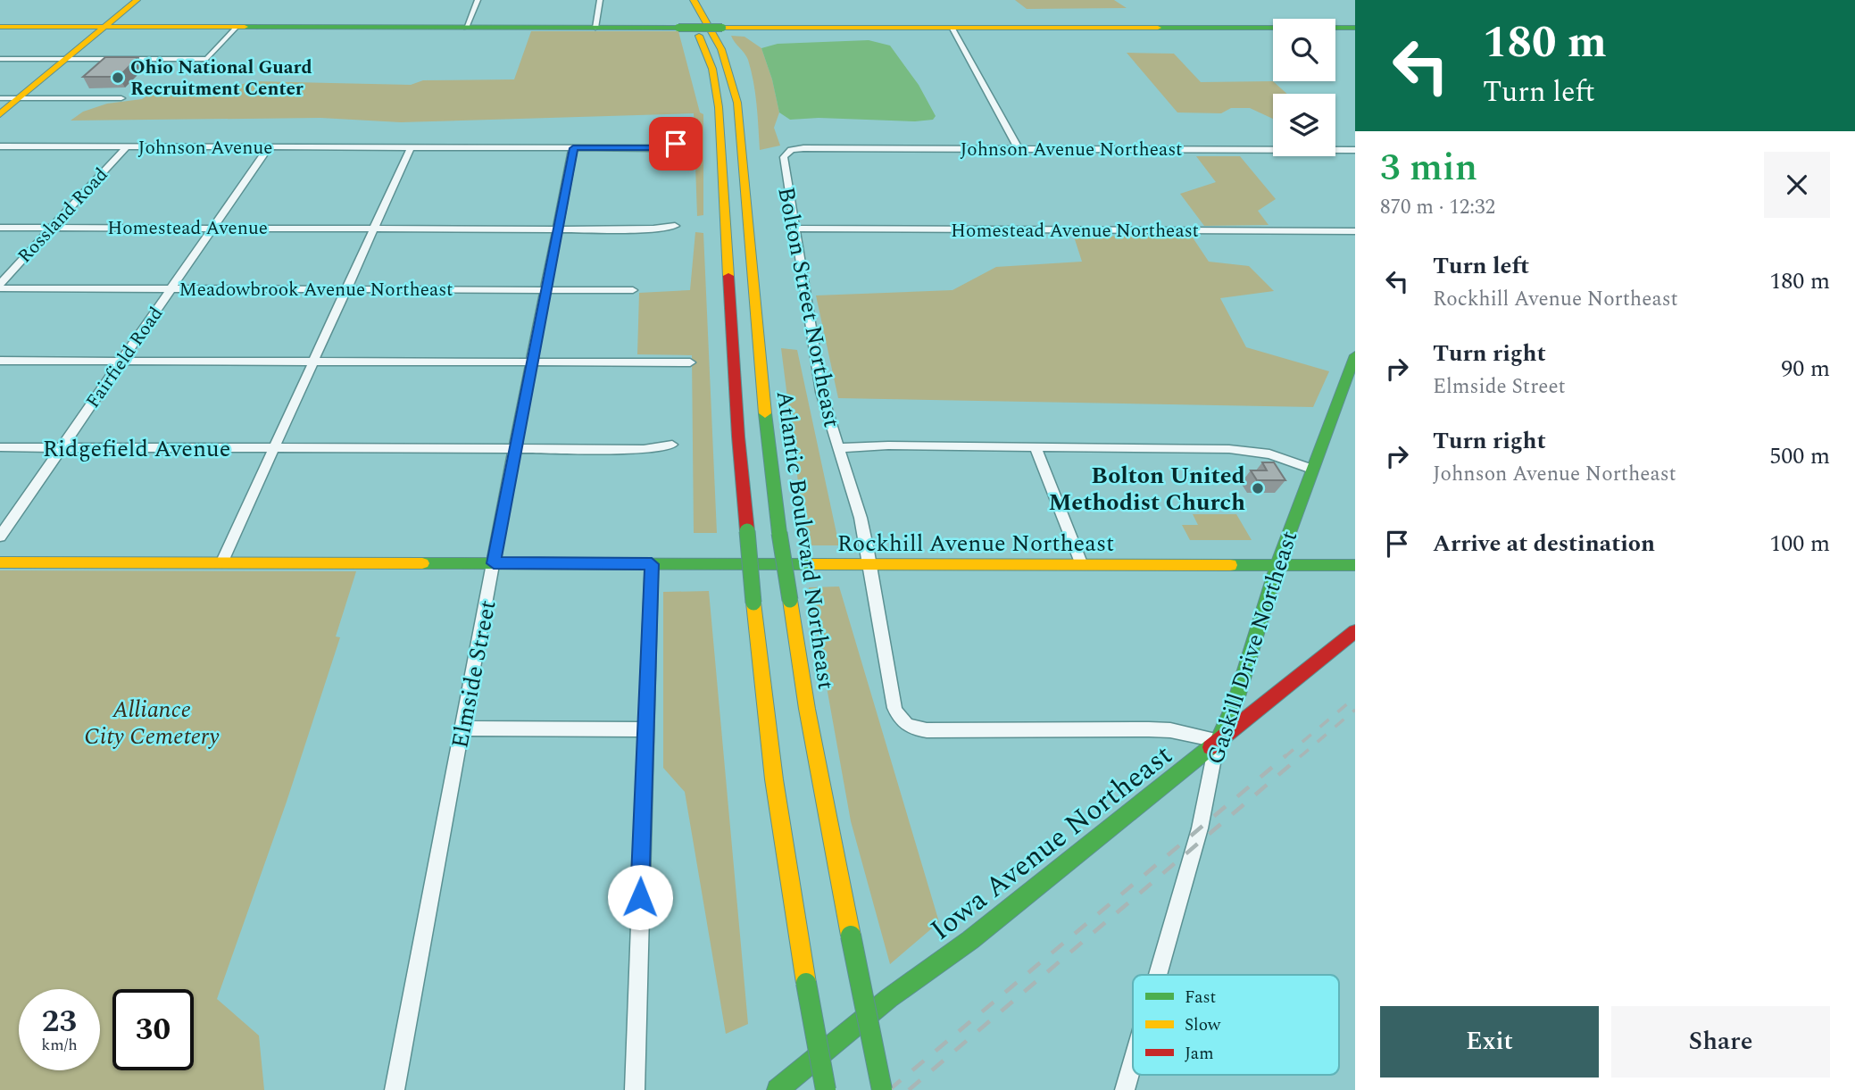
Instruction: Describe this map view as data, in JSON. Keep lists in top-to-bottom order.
{
  "streets": {
    "main road": [
      "Atlantic Boulevard Northeast",
      "Rockhill Avenue Northeast",
      "Gaskill Drive Northeast",
      "Iowa Avenue Northeast"
    ],
    "street": [
      "Johnson Avenue",
      "Johnson Avenue Northeast",
      "Rossland Road",
      "Homestead Avenue",
      "Homestead Avenue Northeast",
      "Meadowbrook Avenue Northeast",
      "Bolton Street Northeast",
      "Fairfield Road",
      "Ridgefield Avenue",
      "Elmside Street"
    ]
  },
  "crossings": [
    ["Johnson Avenue", "Rossland Road"],
    ["Johnson Avenue", "Fairfield Road"],
    ["Johnson Avenue Northeast", "Bolton Street Northeast"],
    ["Rossland Road", "Homestead Avenue"],
    ["Rossland Road", "Meadowbrook Avenue Northeast"],
    ["Homestead Avenue", "Fairfield Road"],
    ["Homestead Avenue Northeast", "Bolton Street Northeast"],
    ["Meadowbrook Avenue Northeast", "Fairfield Road"],
    ["Meadowbrook Avenue Northeast", "Elmside Street"],
    ["Bolton Street Northeast", "Rockhill Avenue Northeast"],
    ["Bolton Street Northeast", "Gaskill Drive Northeast"],
    ["Bolton Street Northeast", "Iowa Avenue Northeast"],
    ["Fairfield Road", "Ridgefield Avenue"],
    ["Ridgefield Avenue", "Elmside Street"],
    ["Rockhill Avenue Northeast", "Gaskill Drive Northeast"],
    ["Rockhill Avenue Northeast", "Elmside Street"],
    ["Gaskill Drive Northeast", "Iowa Avenue Northeast"]
  ],
  "parks": ["Alliance City Cemetery"],
  "places": ["Ohio National Guard Recruitment Center", "Bolton United Methodist Church"],
  "legend": ["Fast", "Slow", "Jam"],
  "page": {
    "turn": ["180 m", "Turn left"],
    "heading": ["3 min", "870 m · 12:32"],
    "list": [
      {
        "name": "Turn left",
        "note": "Rockhill Avenue Northeast",
        "value": "180 m"
      },
      {
        "name": "Turn right",
        "note": "Elmside Street",
        "value": "90 m"
      },
      {
        "name": "Turn right",
        "note": "Johnson Avenue Northeast",
        "value": "500 m"
      },
      {
        "name": "Arrive at destination",
        "value": "100 m"
      }
    ],
    "speed": "23 km/h",
    "limit": "30",
    "buttons": ["Exit", "Share"]
  }
}
